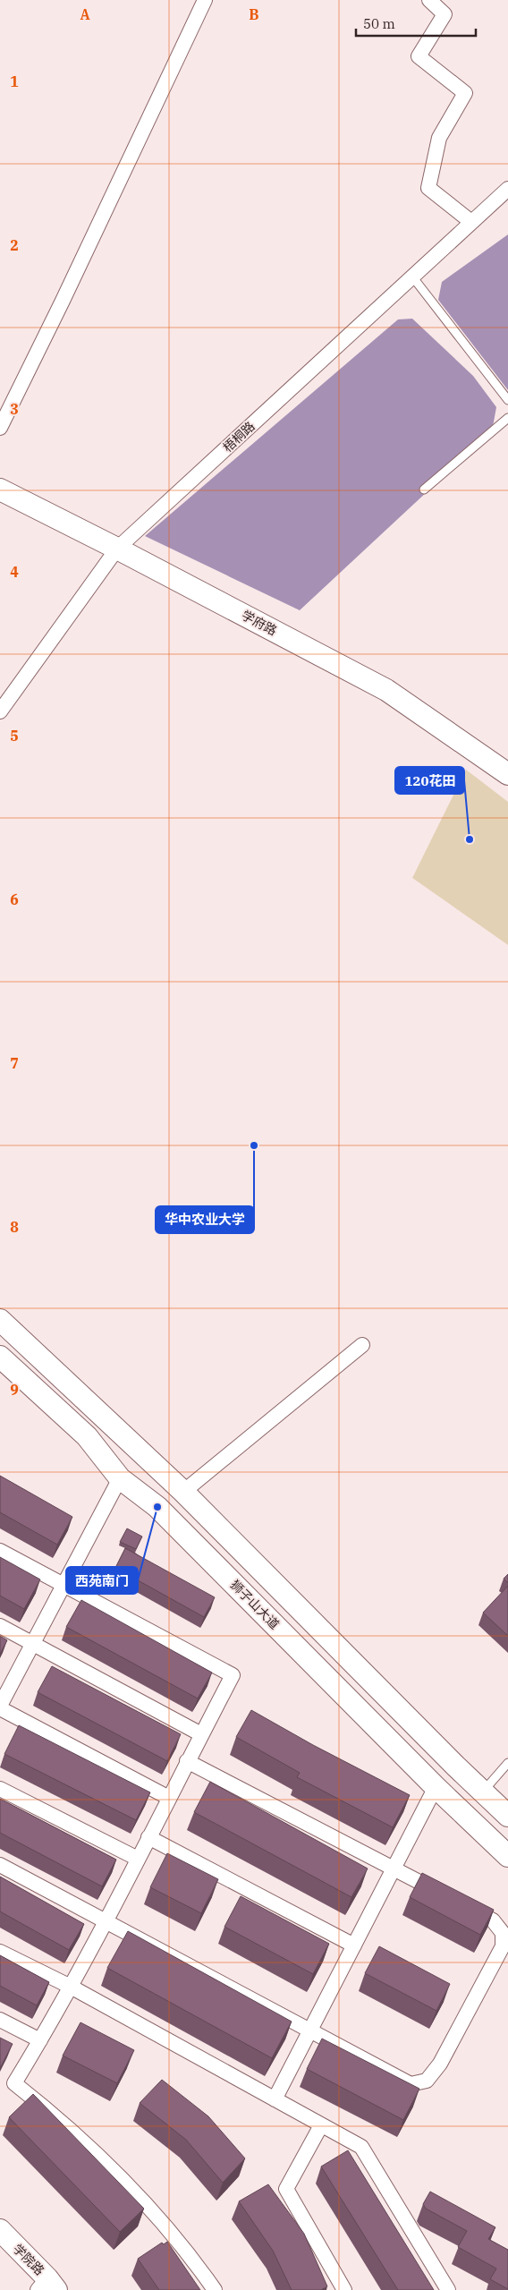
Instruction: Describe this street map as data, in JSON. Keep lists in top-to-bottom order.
{
  "streets": {
    "street": [
      "梧桐路",
      "学府路",
      "狮子山大道",
      "学院路"
    ]
  },
  "crossings": [
    ["梧桐路", "学府路"]
  ],
  "places": ["120花田", "华中农业大学", "西苑南门"],
  "scale_bar": "50 m",
  "grid": {
    "columns": ["A", "B"],
    "rows": [
      "1",
      "2",
      "3",
      "4",
      "5",
      "6",
      "7",
      "8",
      "9"
    ]
  }
}
